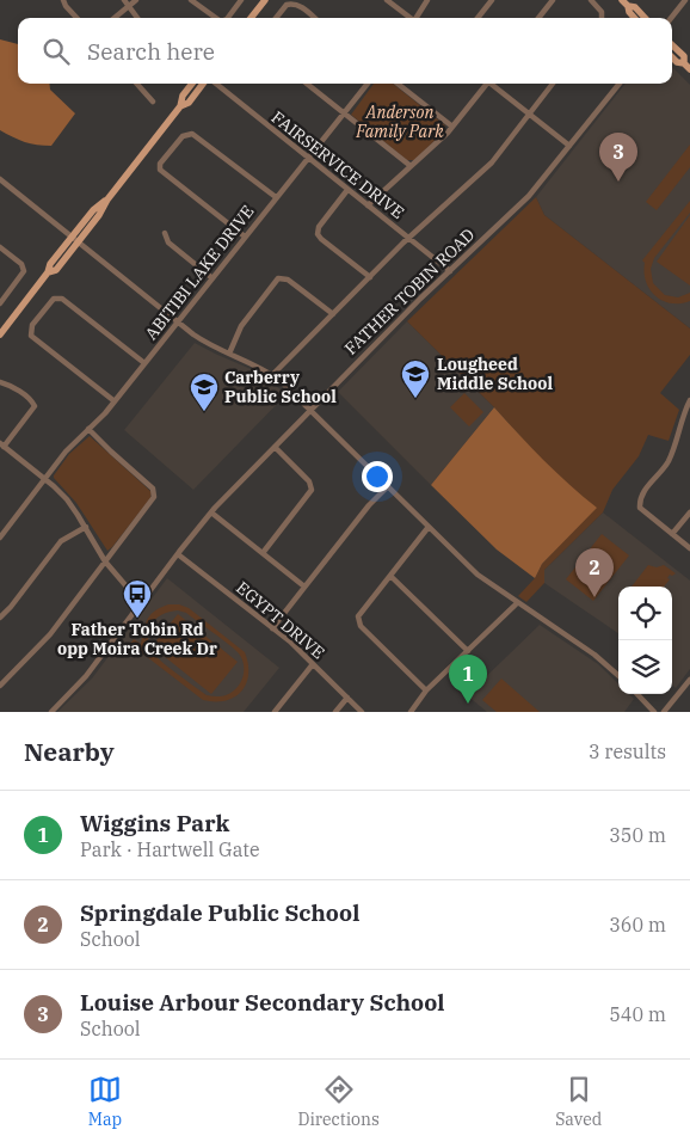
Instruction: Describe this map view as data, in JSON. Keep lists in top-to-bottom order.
{
  "streets": {
    "street": [
      "FAIRSERVICE DRIVE",
      "ABITIBI LAKE DRIVE",
      "FATHER TOBIN ROAD",
      "EGYPT DRIVE"
    ]
  },
  "crossings": [
    ["FAIRSERVICE DRIVE", "ABITIBI LAKE DRIVE"],
    ["FAIRSERVICE DRIVE", "FATHER TOBIN ROAD"],
    ["FATHER TOBIN ROAD", "EGYPT DRIVE"]
  ],
  "parks": ["Anderson Family Park"],
  "places": {
    "school or university": ["Lougheed Middle School", "Carberry Public School"],
    "bus stop": ["Father Tobin Rd opp Moira Creek Dr"]
  },
  "page": {
    "search": "Search here",
    "pins": ["3", "2", "1"],
    "heading": ["Nearby", "3 results"],
    "list": [
      {
        "mark": "1",
        "name": "Wiggins Park",
        "note": "Park · Hartwell Gate",
        "value": "350 m"
      },
      {
        "mark": "2",
        "name": "Springdale Public School",
        "note": "School",
        "value": "360 m"
      },
      {
        "mark": "3",
        "name": "Louise Arbour Secondary School",
        "note": "School",
        "value": "540 m"
      }
    ],
    "nav": ["Map", "Directions", "Saved"]
  }
}
